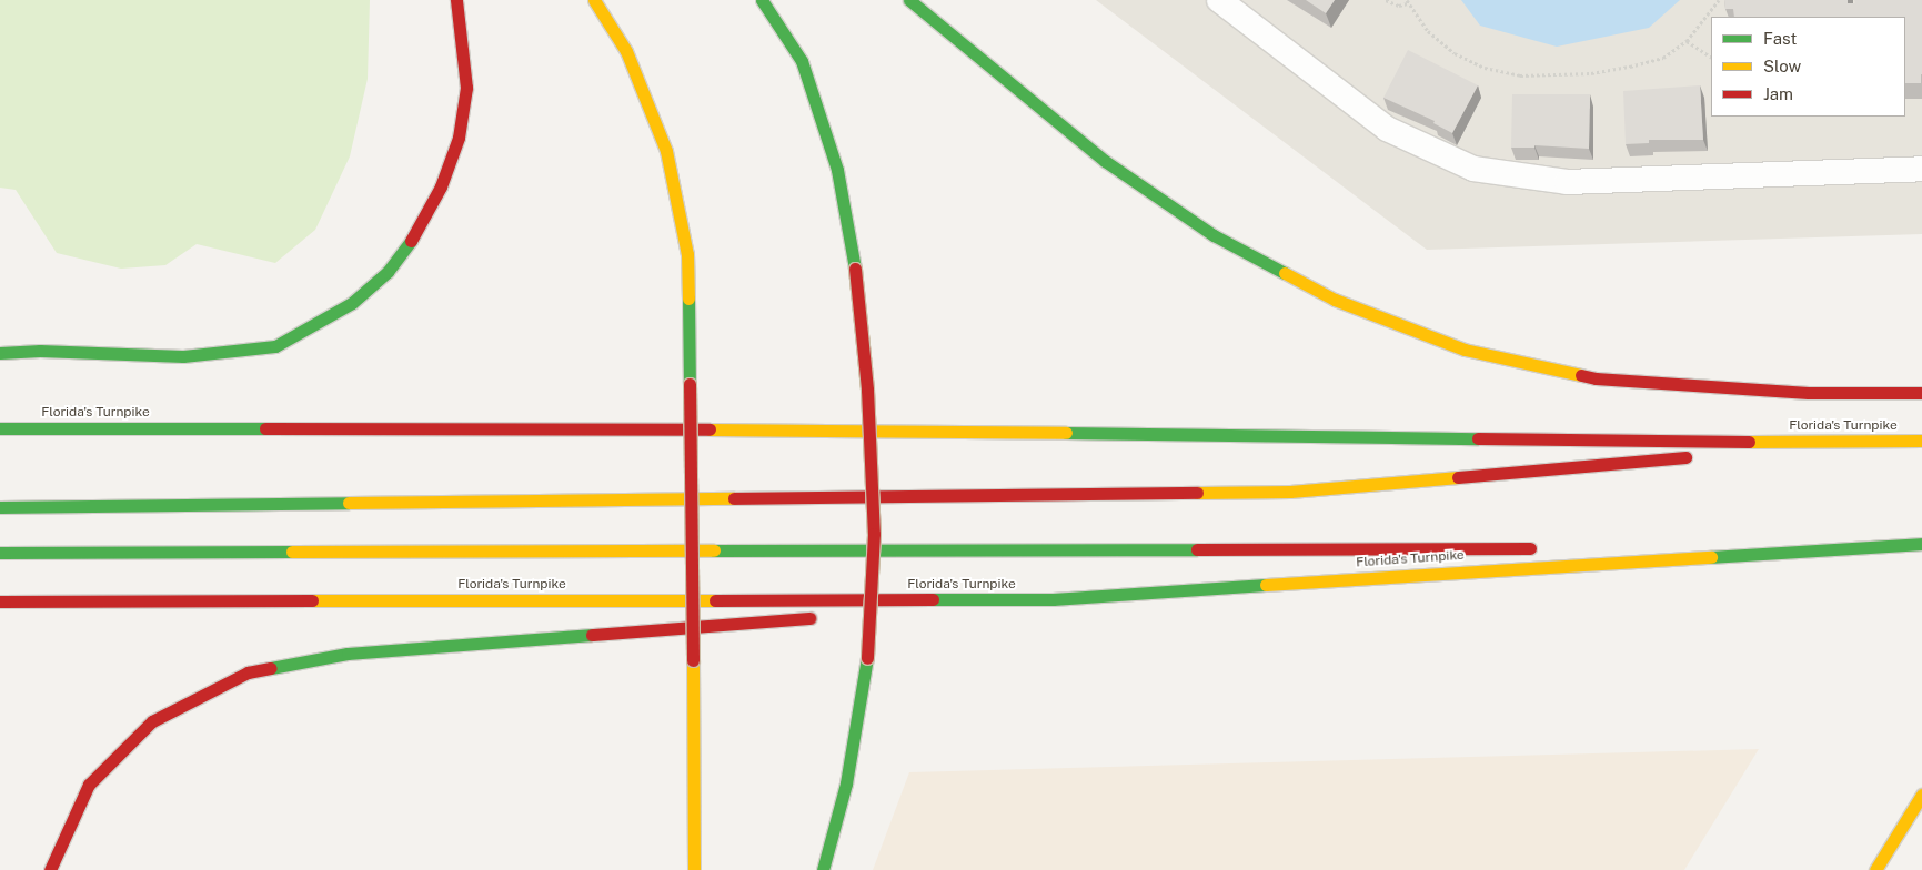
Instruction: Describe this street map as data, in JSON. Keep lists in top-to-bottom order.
{
  "streets": {
    "main road": ["Florida's Turnpike"]
  },
  "legend": ["Fast", "Slow", "Jam"]
}
